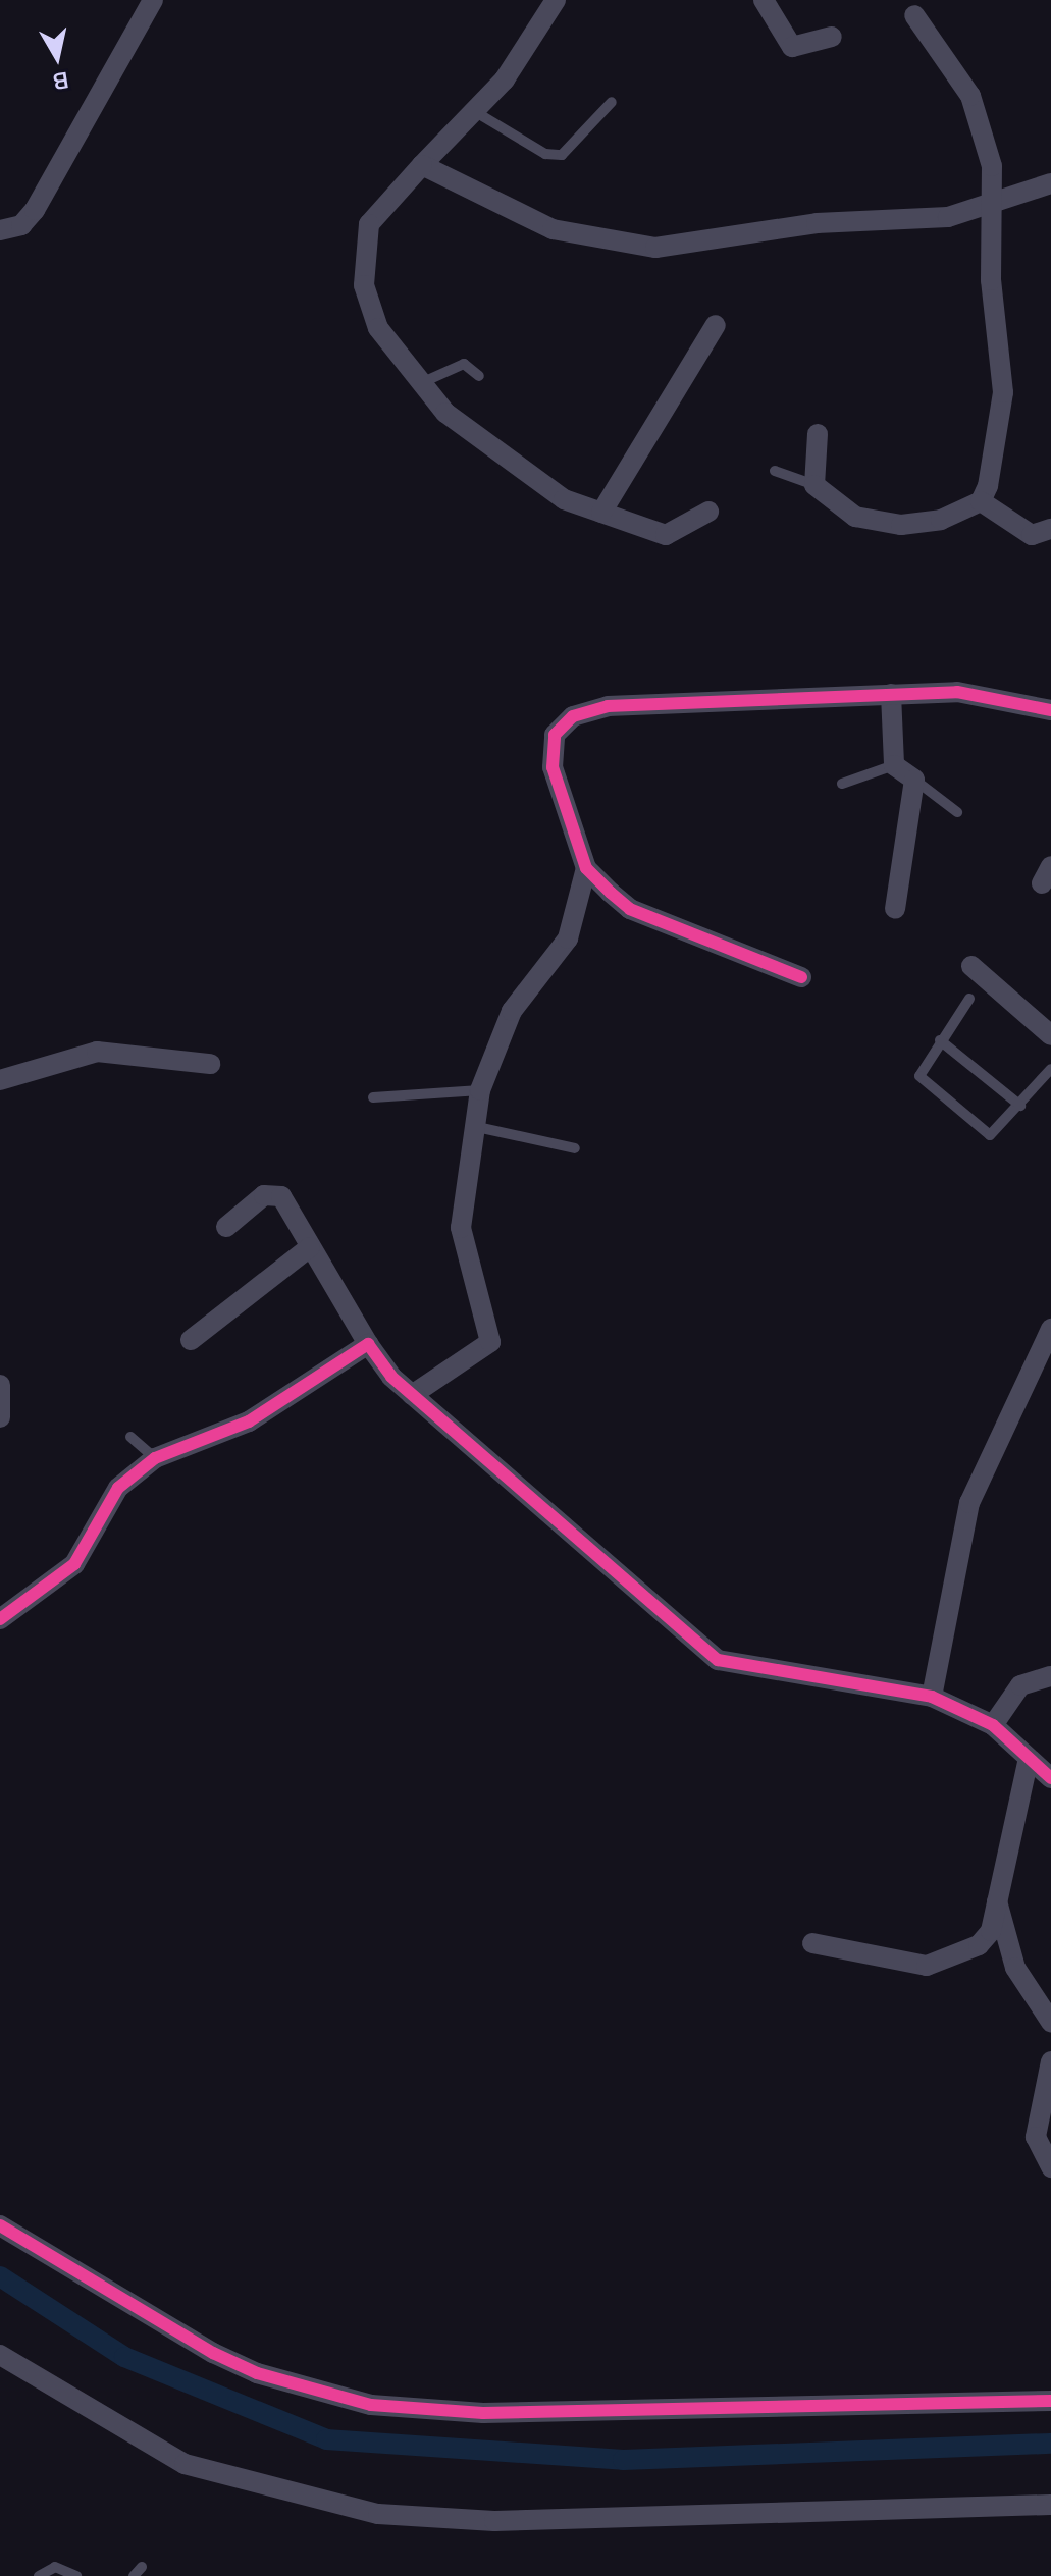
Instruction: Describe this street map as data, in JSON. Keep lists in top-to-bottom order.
{
  "north": "bottom"
}
